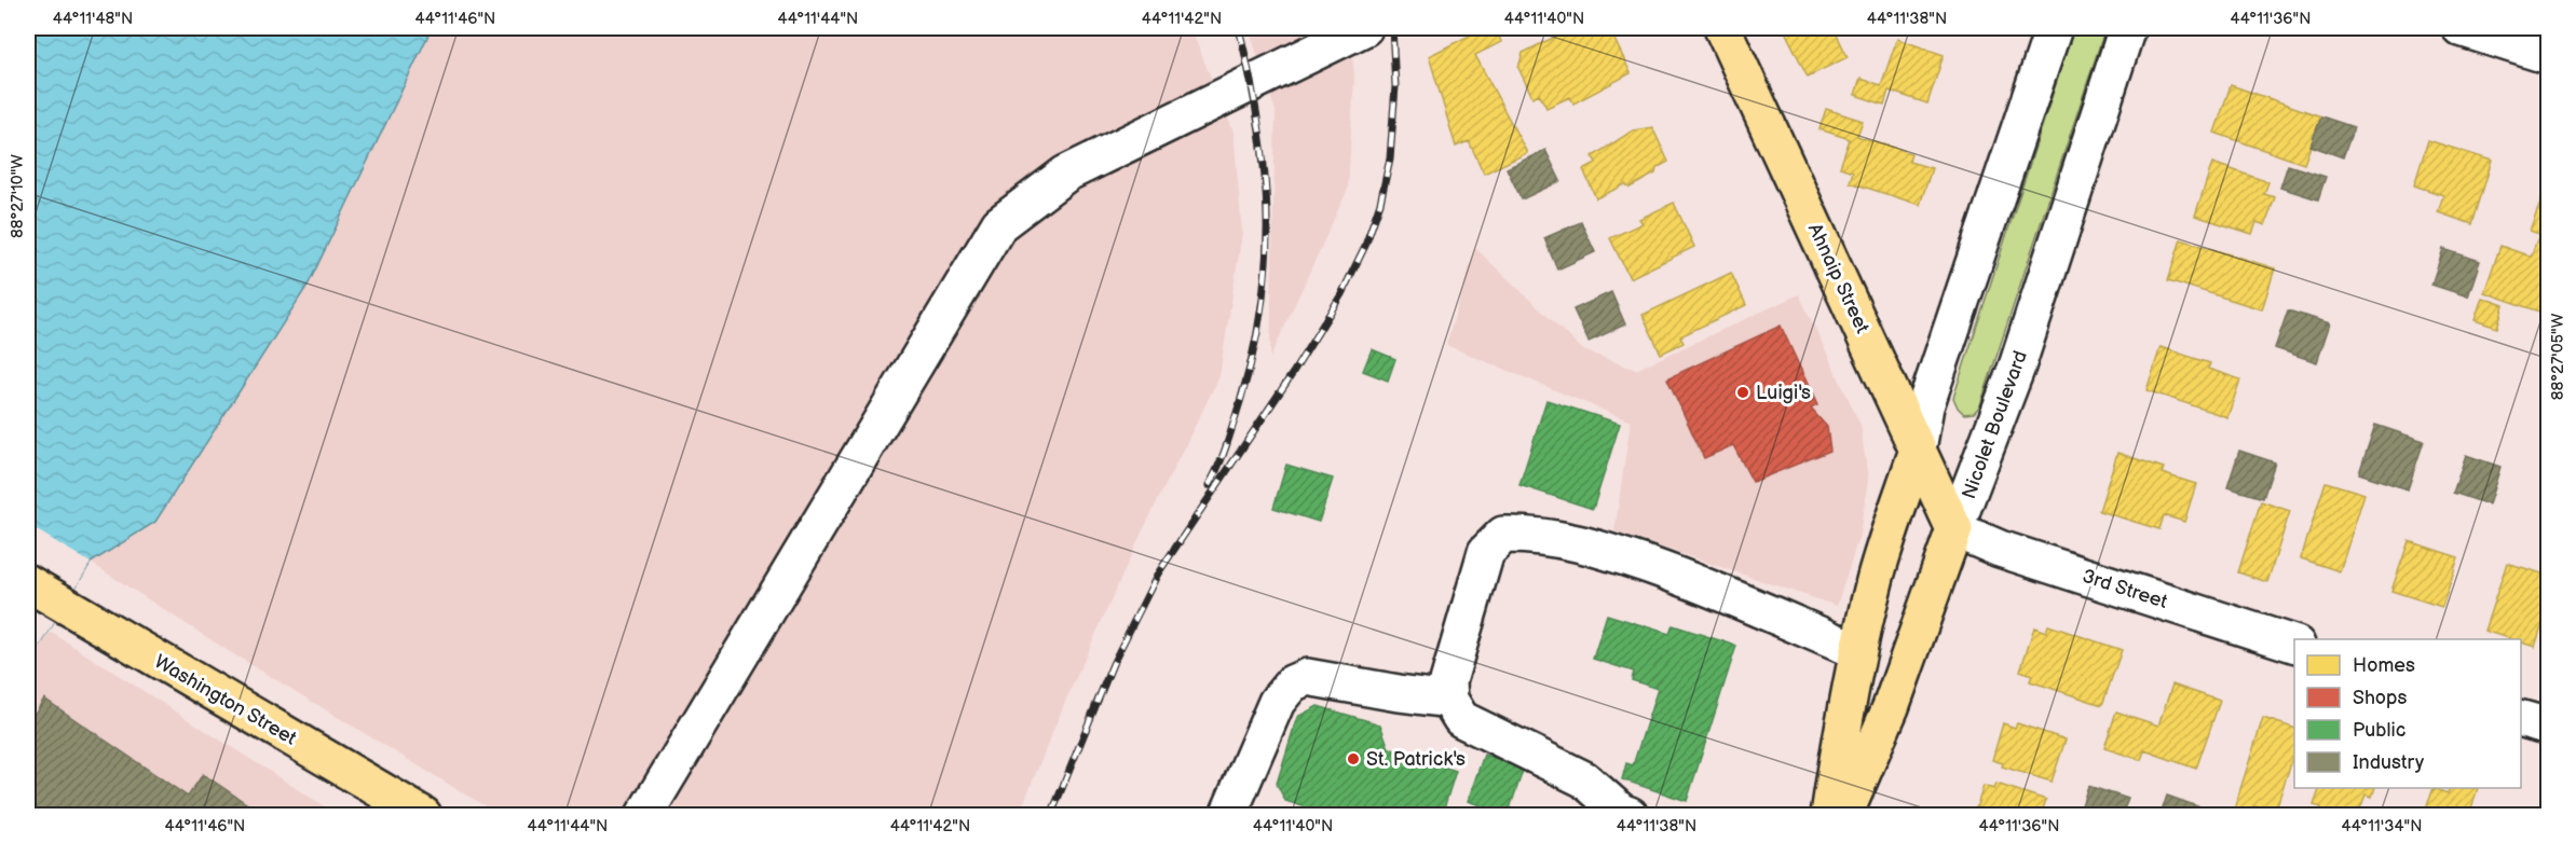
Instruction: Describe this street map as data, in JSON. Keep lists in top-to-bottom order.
{
  "streets": {
    "main road": ["Ahnaip Street", "Nicolet Boulevard", "Washington Street"],
    "street": ["3rd Street"]
  },
  "crossings": [
    ["Ahnaip Street", "Nicolet Boulevard"],
    ["Ahnaip Street", "3rd Street"],
    ["Nicolet Boulevard", "3rd Street"]
  ],
  "places": ["Luigi's", "St. Patrick's"],
  "legend": [
    "Homes",
    "Shops",
    "Public",
    "Industry"
  ],
  "coordinates": [
    "44°11'48\"N",
    "44°11'46\"N",
    "44°11'44\"N",
    "44°11'42\"N",
    "44°11'40\"N",
    "44°11'38\"N",
    "44°11'36\"N",
    "88°27'10\"W",
    "88°27'05\"W",
    "44°11'34\"N"
  ]
}
